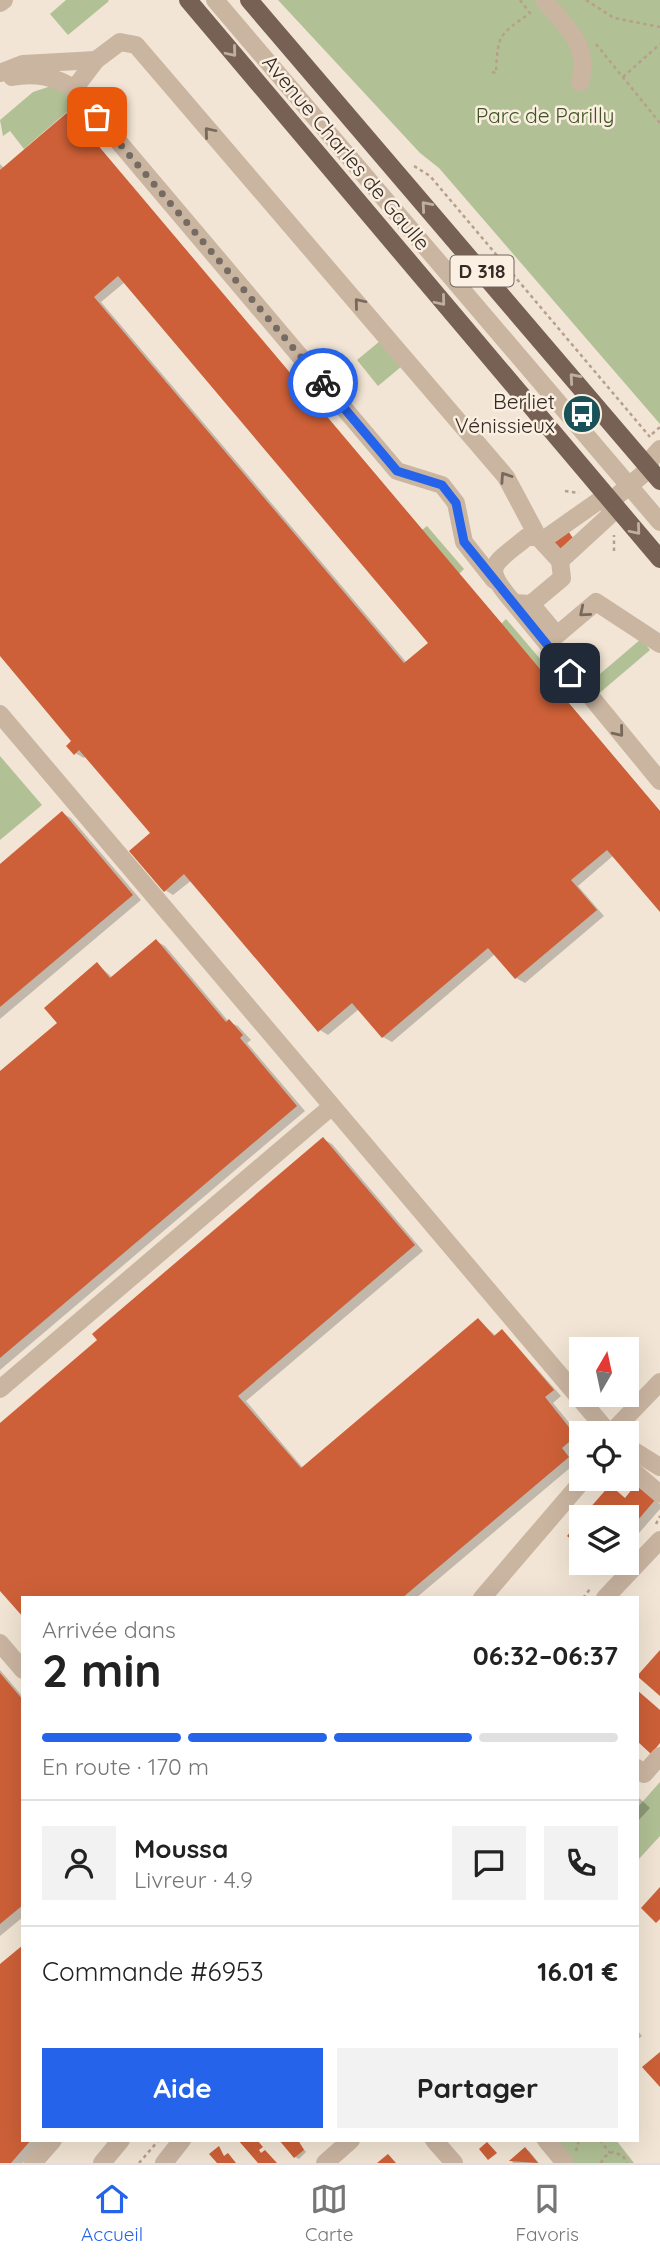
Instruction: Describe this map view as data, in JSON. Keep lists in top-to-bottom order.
{
  "streets": {
    "main road": ["Avenue Charles de Gaulle", "D 318"]
  },
  "parks": ["Parc de Parilly"],
  "places": {
    "bus stop": ["Berliet Vénissieux"]
  },
  "north": "top",
  "page": {
    "heading": ["2 min", "Arrivée dans", "06:32–06:37"],
    "panel": [
      "Moussa",
      "Livreur · 4.9",
      "Commande #6953",
      "16.01 €"
    ],
    "bar": "En route · 170 m",
    "buttons": ["Aide", "Partager"],
    "tabs": ["Accueil", "Carte", "Favoris"]
  }
}
